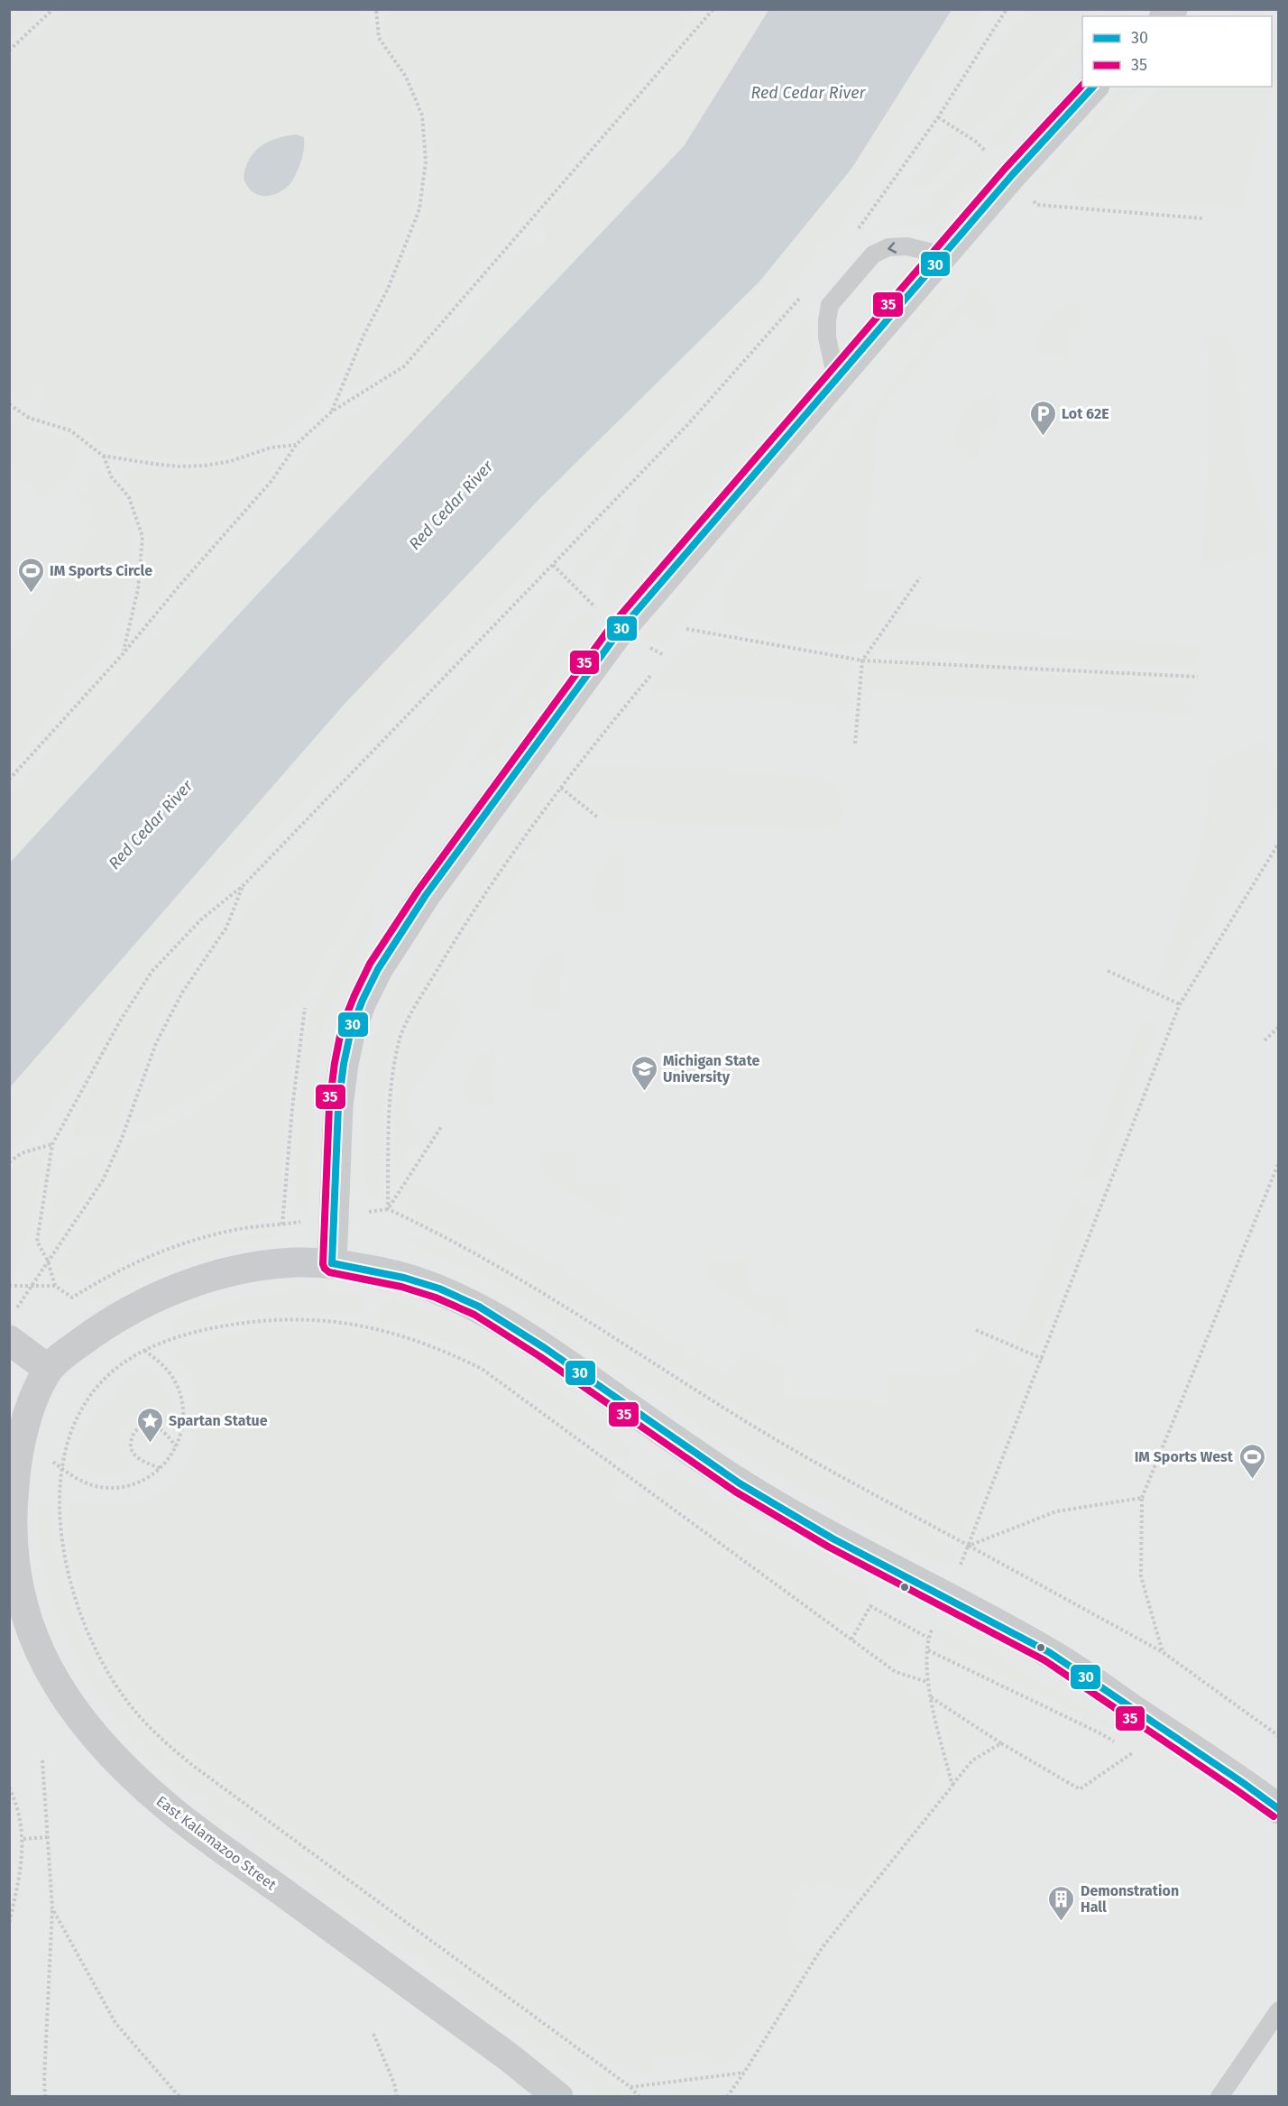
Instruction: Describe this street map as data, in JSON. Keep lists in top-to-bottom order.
{
  "streets": {
    "street": ["East Kalamazoo Street"]
  },
  "water": ["Red Cedar River"],
  "places": {
    "parking": ["Lot 62E"],
    "sports": ["IM Sports Circle", "IM Sports West"],
    "school or university": ["Michigan State University"],
    "place": ["Spartan Statue"],
    "building": ["Demonstration Hall"]
  },
  "lines": ["transit line 35", "transit line 30"],
  "legend": ["30", "35"]
}
